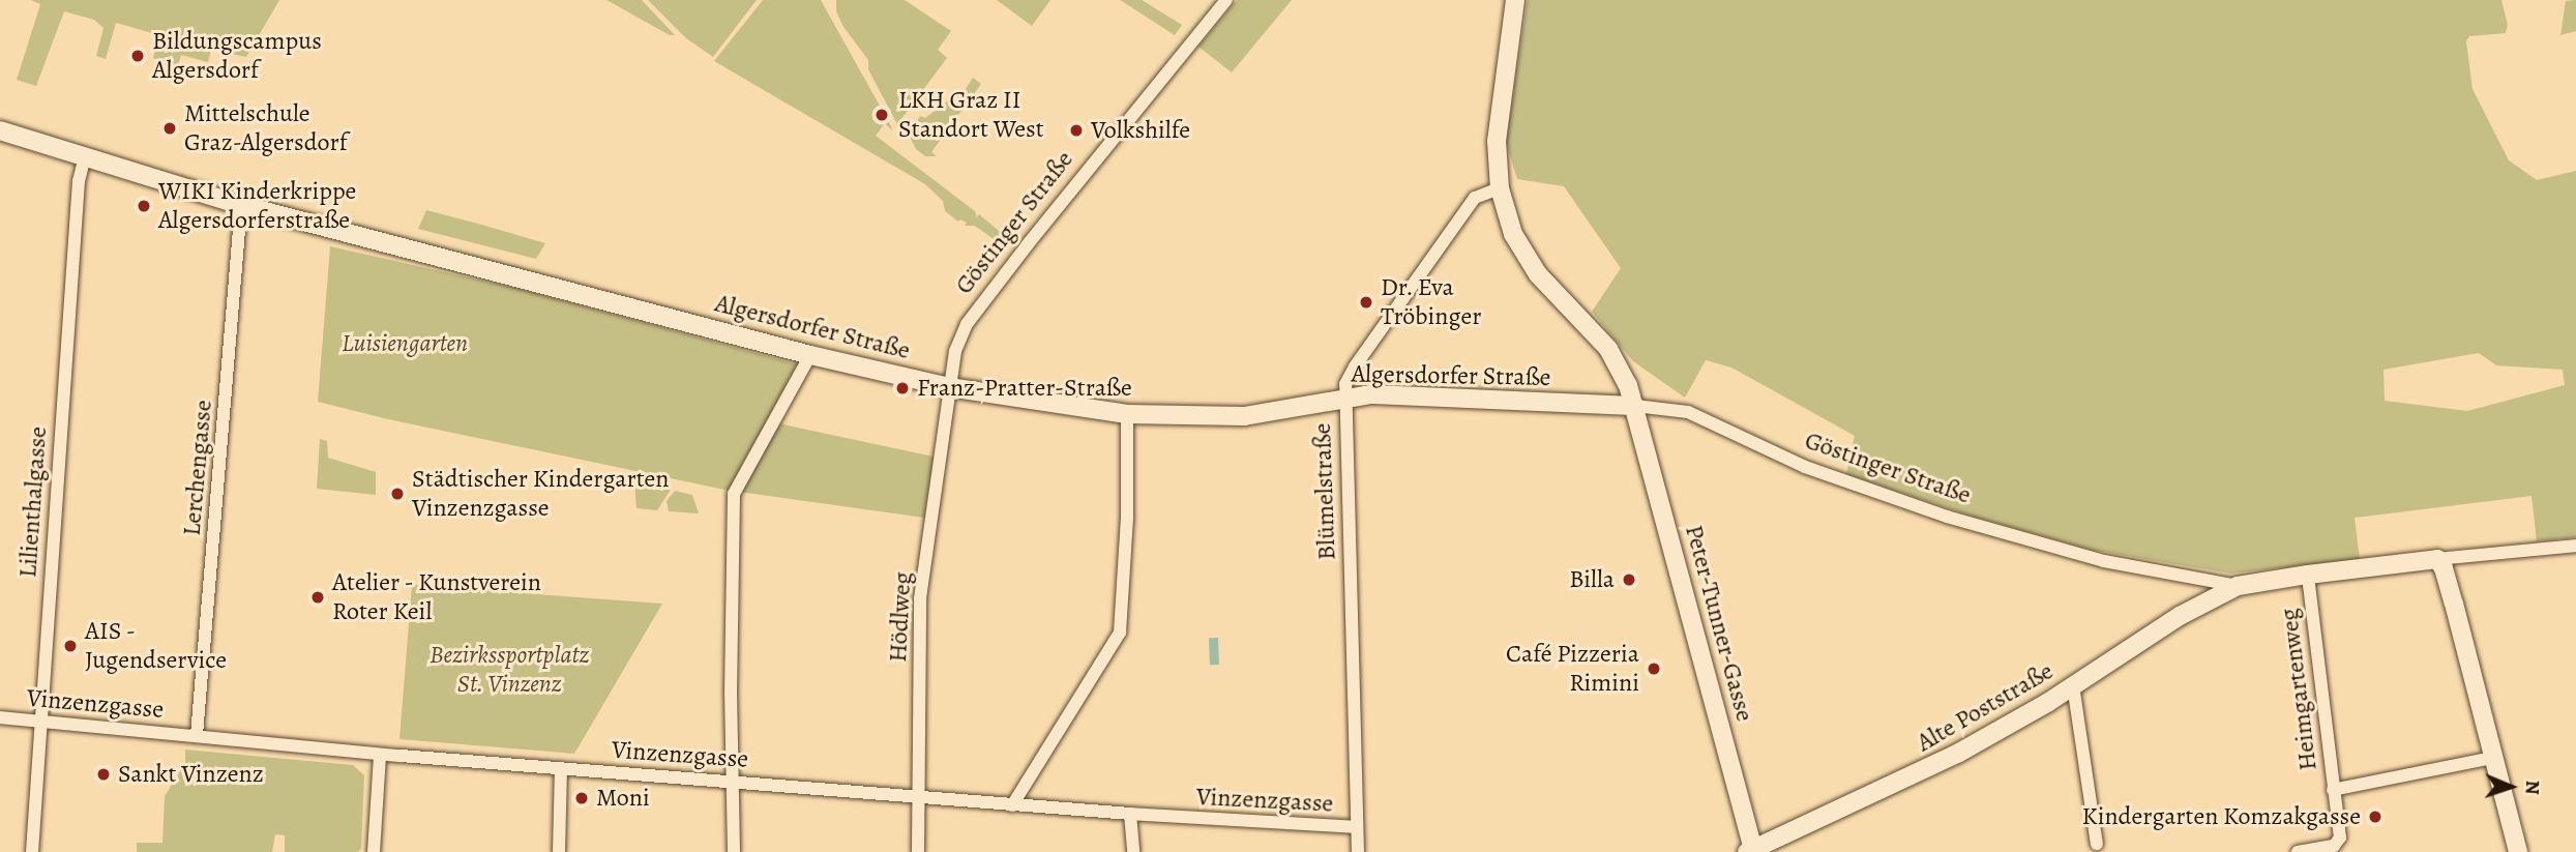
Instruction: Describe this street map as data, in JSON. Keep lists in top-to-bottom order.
{
  "streets": {
    "street": [
      "Göstinger Straße",
      "Algersdorfer Straße",
      "Lerchengasse",
      "Blümelstraße",
      "Lilienthalgasse",
      "Hödlweg",
      "Peter-Tunner-Gasse",
      "Heimgartenweg",
      "Vinzenzgasse",
      "Alte Poststraße"
    ]
  },
  "crossings": [
    ["Göstinger Straße", "Algersdorfer Straße"],
    ["Göstinger Straße", "Hödlweg"],
    ["Göstinger Straße", "Peter-Tunner-Gasse"],
    ["Göstinger Straße", "Heimgartenweg"],
    ["Göstinger Straße", "Alte Poststraße"],
    ["Algersdorfer Straße", "Lerchengasse"],
    ["Algersdorfer Straße", "Blümelstraße"],
    ["Algersdorfer Straße", "Lilienthalgasse"],
    ["Algersdorfer Straße", "Hödlweg"],
    ["Algersdorfer Straße", "Peter-Tunner-Gasse"],
    ["Lerchengasse", "Vinzenzgasse"],
    ["Blümelstraße", "Vinzenzgasse"],
    ["Lilienthalgasse", "Vinzenzgasse"],
    ["Hödlweg", "Vinzenzgasse"],
    ["Peter-Tunner-Gasse", "Alte Poststraße"]
  ],
  "parks": ["Luisiengarten", "Bezirkssportplatz St. Vinzenz"],
  "places": [
    "Bildungscampus Algersdorf",
    "LKH Graz II Standort West",
    "Mittelschule Graz-Algersdorf",
    "Volkshilfe",
    "WIKI Kinderkrippe Algersdorferstraße",
    "Dr. Eva Tröbinger",
    "Franz-Pratter-Straße",
    "Städtischer Kindergarten Vinzenzgasse",
    "Billa",
    "Atelier - Kunstverein Roter Keil",
    "AIS - Jugendservice",
    "Café Pizzeria Rimini",
    "Sankt Vinzenz",
    "Moni",
    "Kindergarten Komzakgasse"
  ],
  "north": "right"
}
